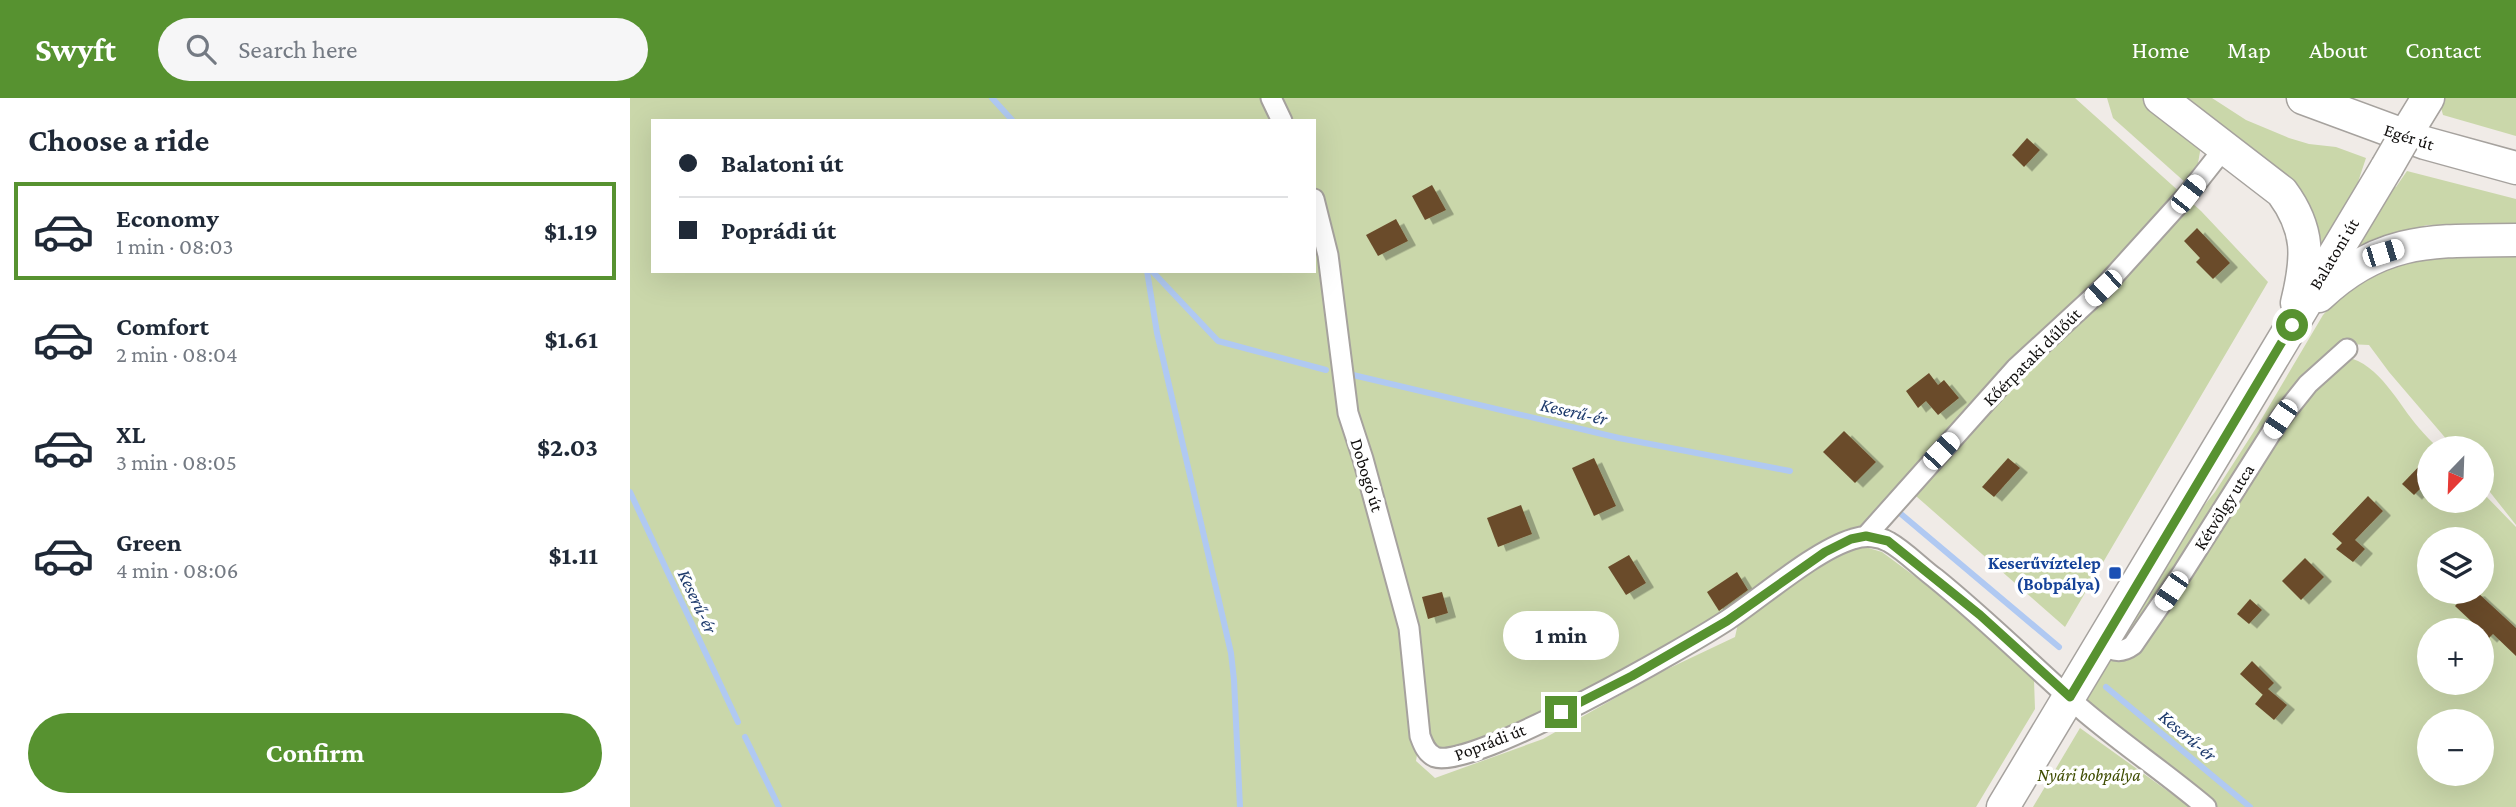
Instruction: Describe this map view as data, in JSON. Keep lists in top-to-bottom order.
{
  "streets": {
    "main road": ["Egér út", "Balatoni út"],
    "street": [
      "Kőérpataki dűlőút",
      "Dobogó út",
      "Kétvölgy utca",
      "Poprádi út"
    ]
  },
  "crossings": [
    ["Balatoni út", "Kétvölgy utca"],
    ["Kőérpataki dűlőút", "Poprádi út"],
    ["Dobogó út", "Poprádi út"]
  ],
  "water": ["Keserű-ér"],
  "parks": ["Nyári bobpálya"],
  "places": {
    "transit": ["Keserűvíztelep (Bobpálya)"]
  },
  "north": "bottom left",
  "page": {
    "header": "Swyft",
    "search": "Search here",
    "nav": [
      "Home",
      "Map",
      "About",
      "Contact"
    ],
    "heading": "Choose a ride",
    "banner": ["Balatoni út", "Poprádi út"],
    "list": [
      {
        "name": "Economy",
        "note": "1 min · 08:03",
        "value": "$1.19"
      },
      {
        "name": "Comfort",
        "note": "2 min · 08:04",
        "value": "$1.61"
      },
      {
        "name": "XL",
        "note": "3 min · 08:05",
        "value": "$2.03"
      },
      {
        "name": "Green",
        "note": "4 min · 08:06",
        "value": "$1.11"
      }
    ],
    "map_buttons": ["+", "−"],
    "bubble": "1 min",
    "buttons": "Confirm"
  }
}
